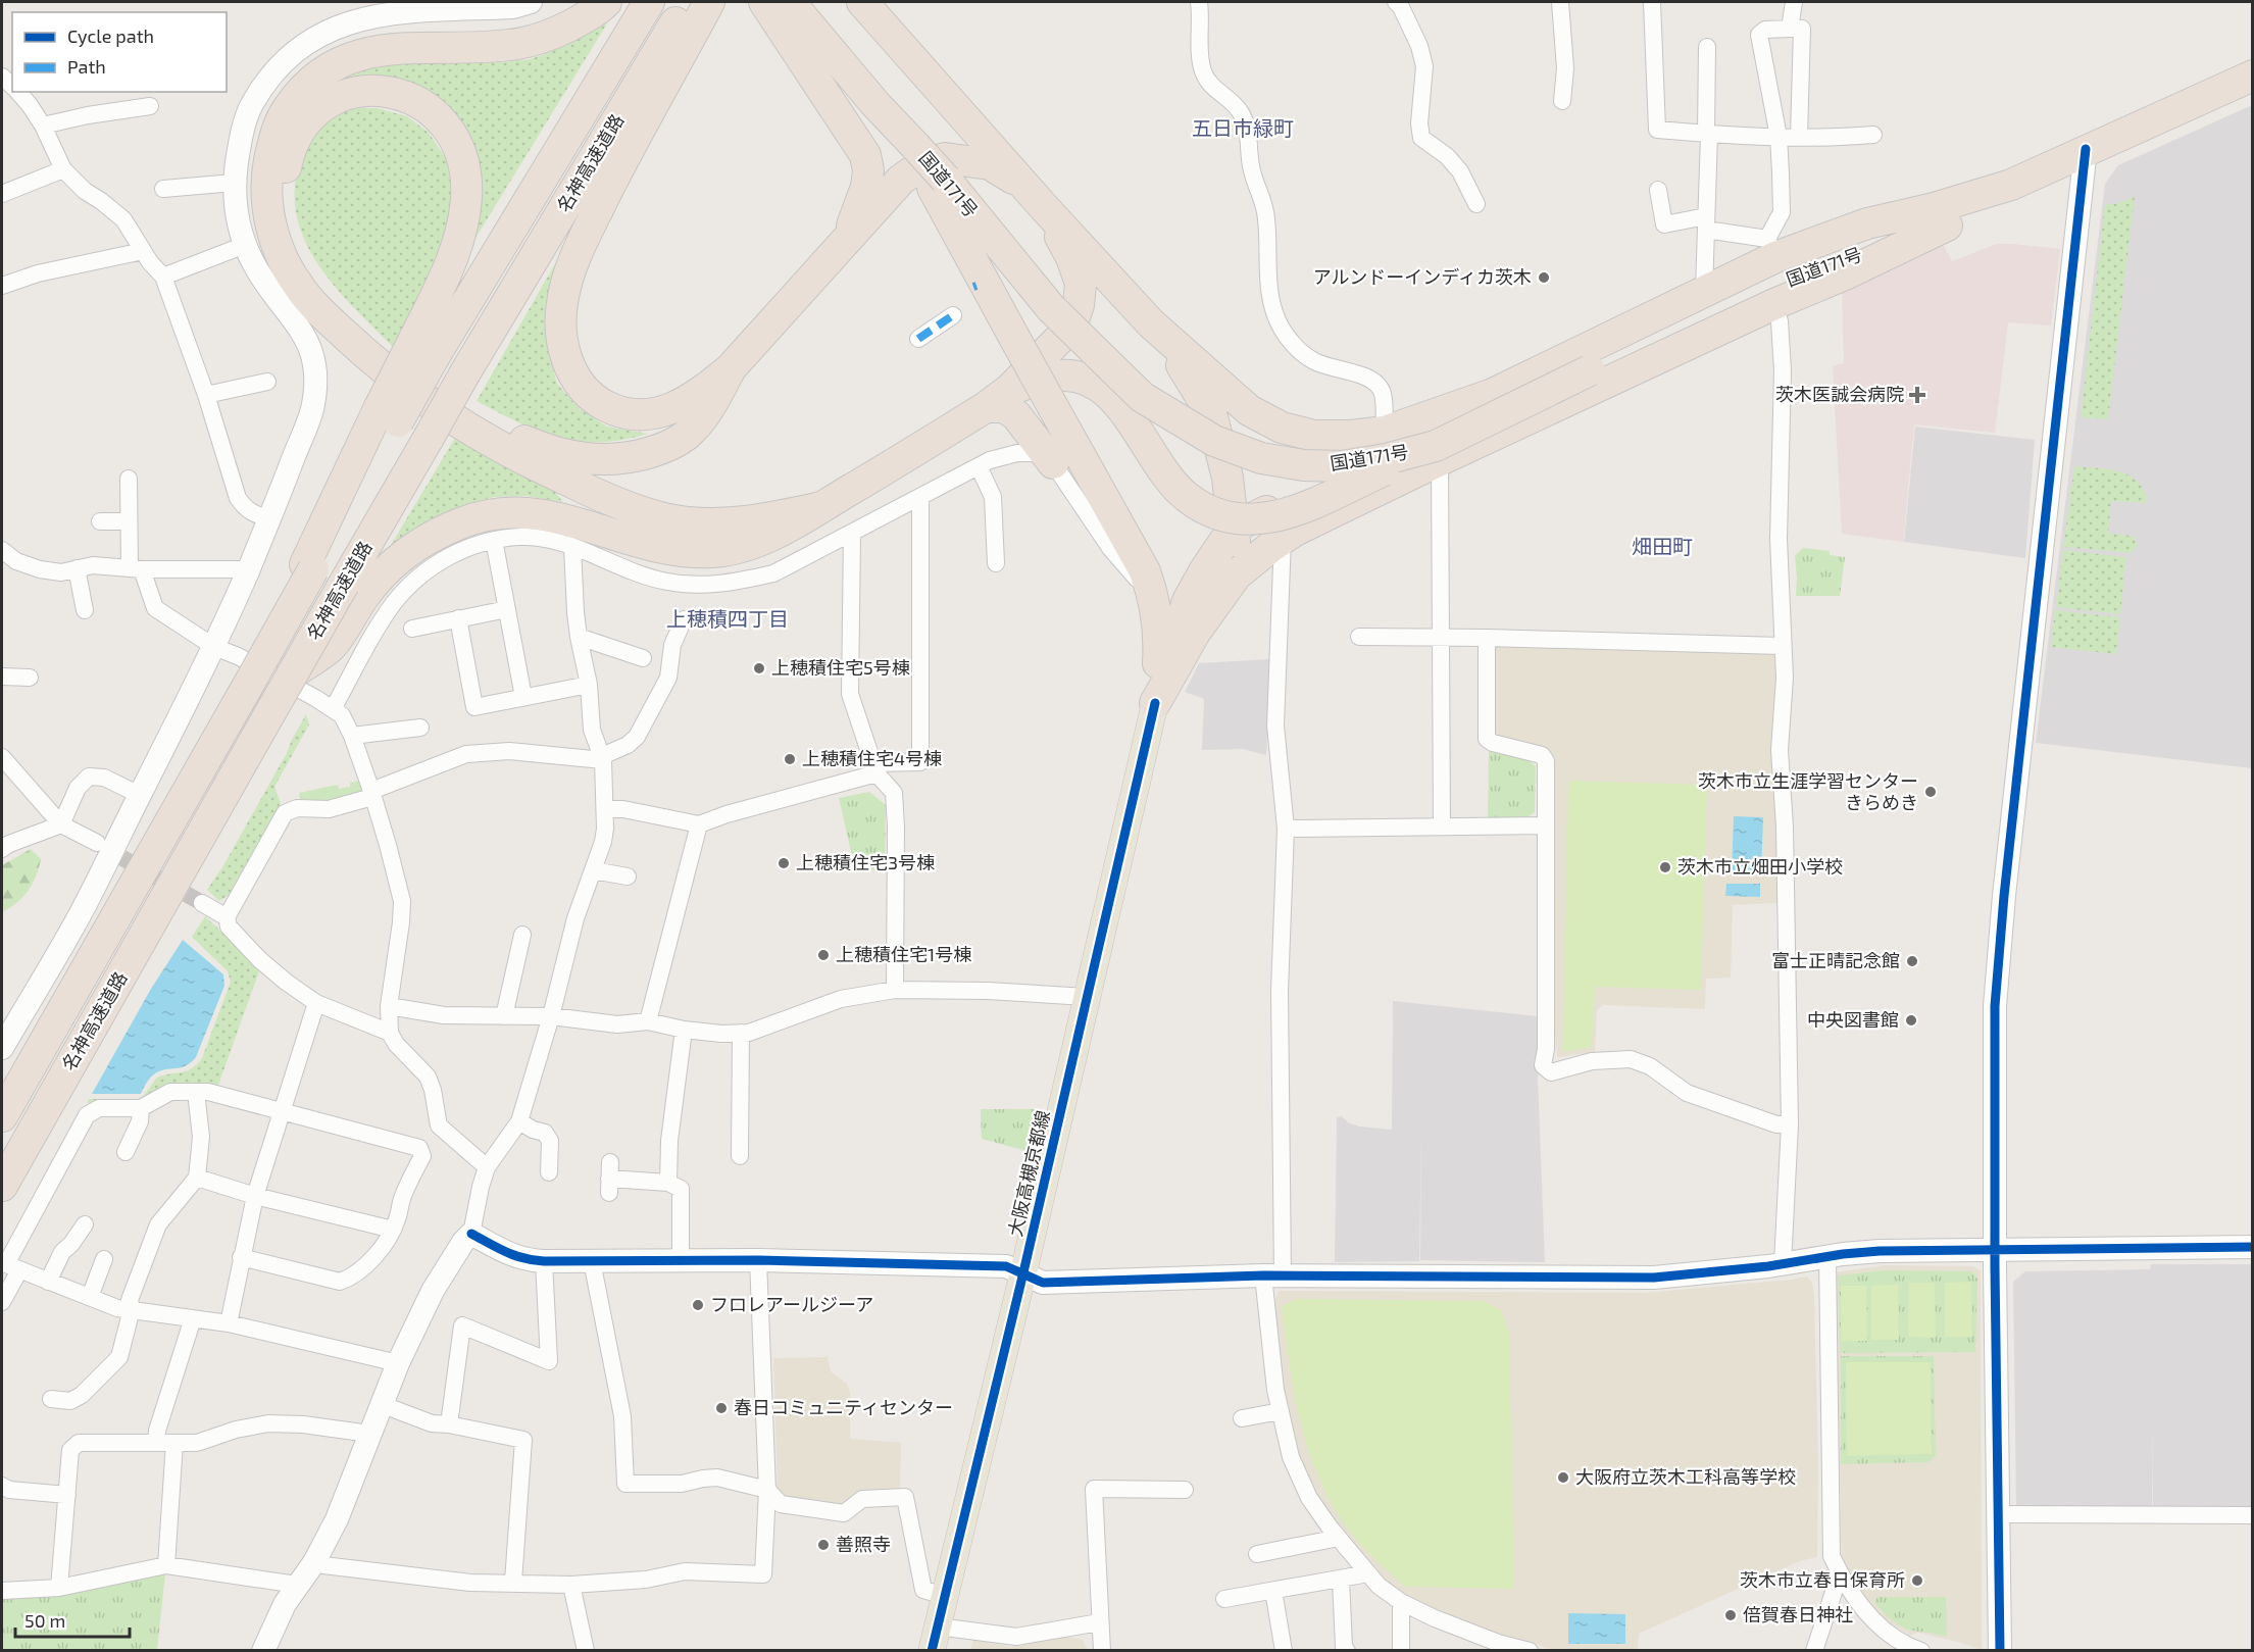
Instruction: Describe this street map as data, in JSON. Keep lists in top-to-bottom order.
{
  "streets": {
    "highway": ["名神高速道路", "国道171号"],
    "main road": ["大阪高槻京都線"]
  },
  "districts": ["五日市緑町", "畑田町", "上穂積四丁目"],
  "places": {
    "other": [
      "アルンドーインディカ茨木",
      "上穂積住宅5号棟",
      "上穂積住宅4号棟",
      "茨木市立生涯学習センター きらめき",
      "上穂積住宅3号棟",
      "茨木市立畑田小学校",
      "上穂積住宅1号棟",
      "富士正晴記念館",
      "中央図書館",
      "フロレアールジーア",
      "春日コミュニティセンター",
      "大阪府立茨木工科高等学校",
      "善照寺",
      "茨木市立春日保育所",
      "倍賀春日神社"
    ],
    "health": ["茨木医誠会病院"]
  },
  "legend": ["Cycle path", "Path"],
  "scale_bar": "50 m"
}
